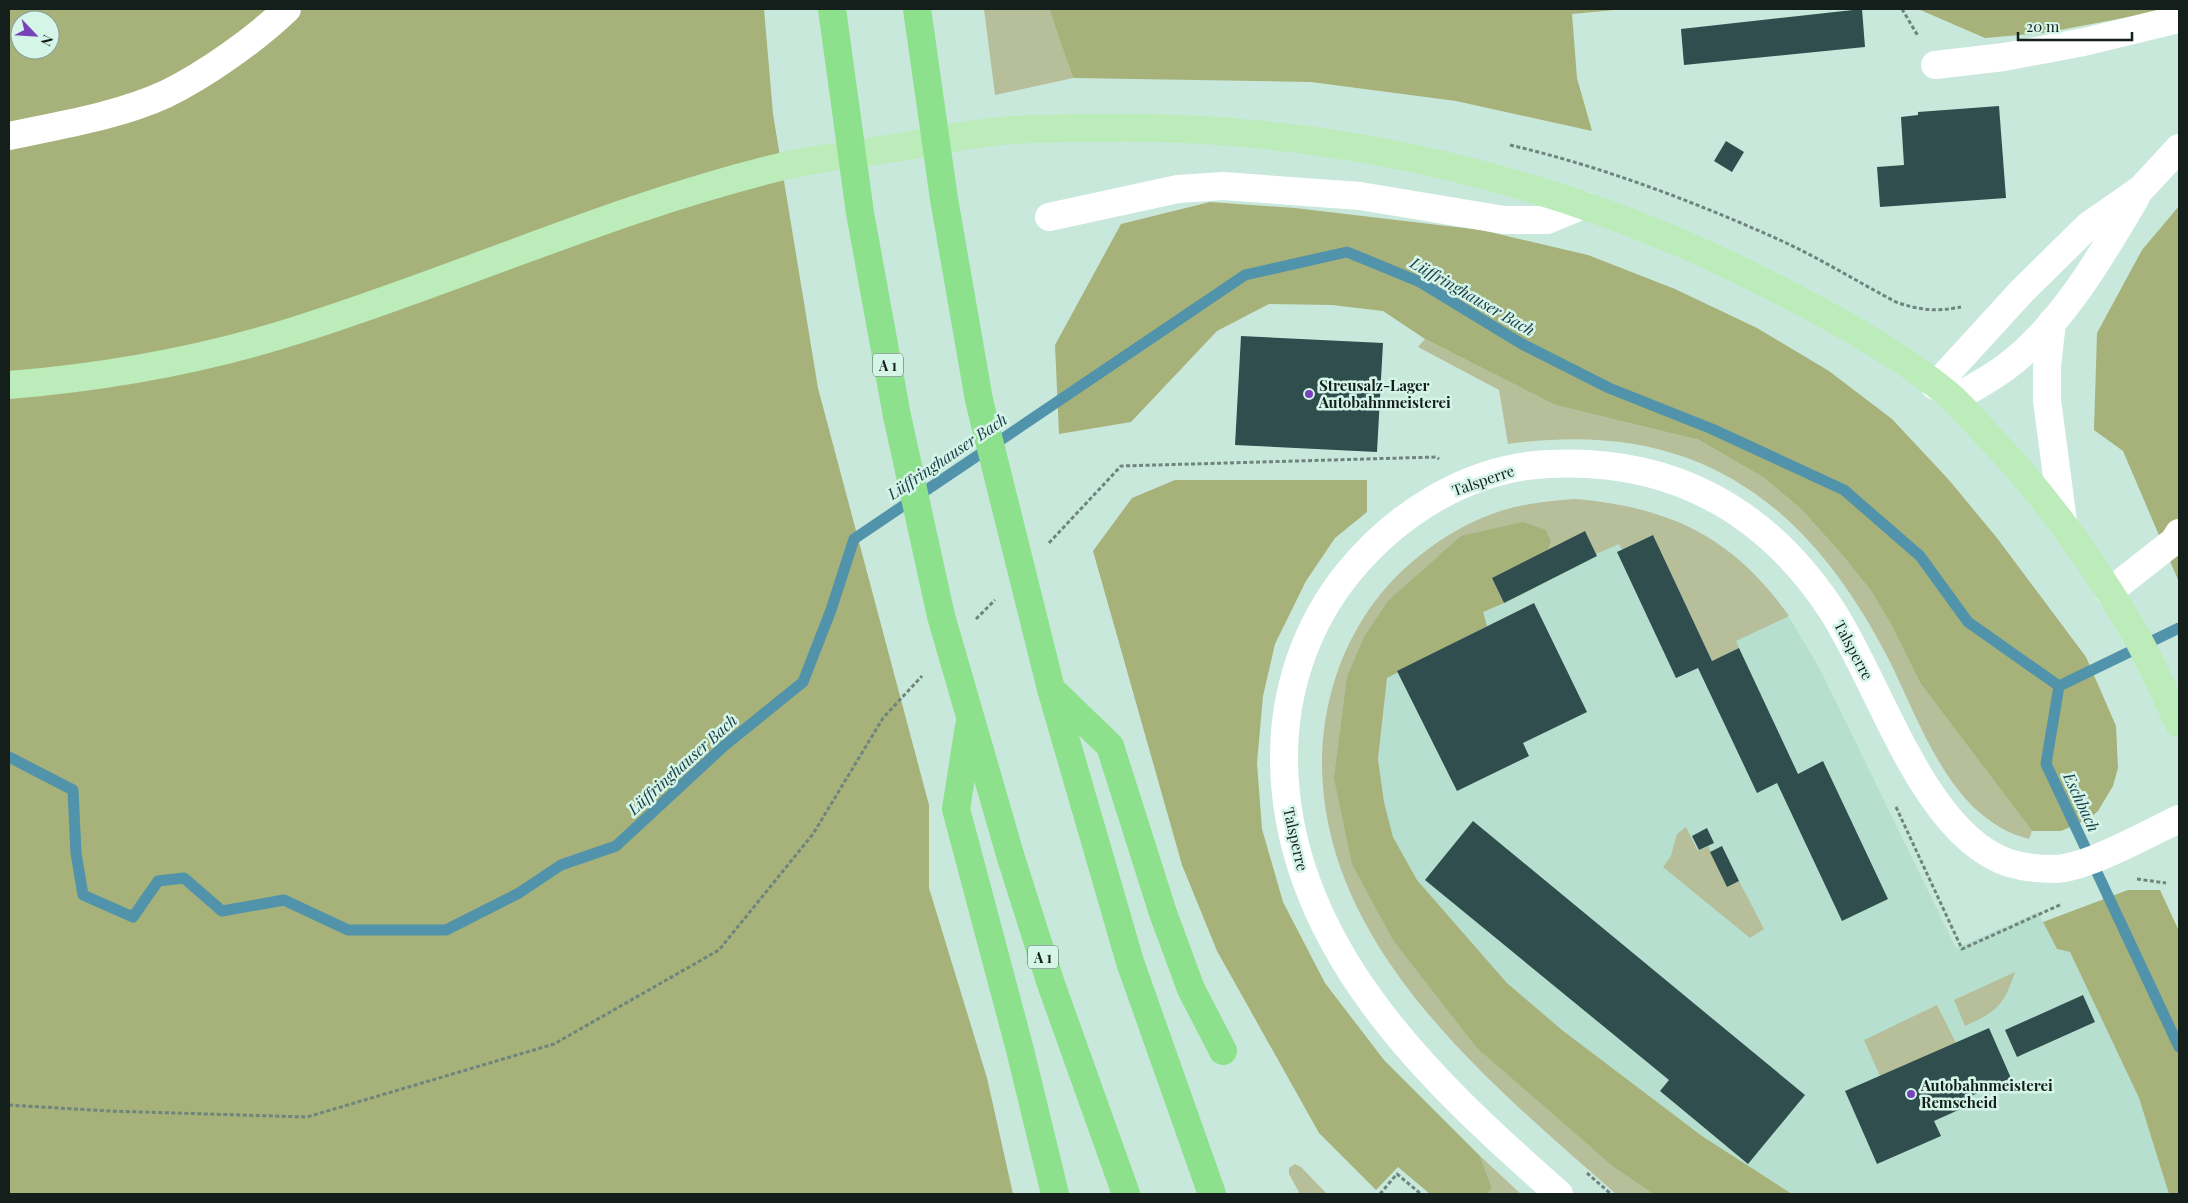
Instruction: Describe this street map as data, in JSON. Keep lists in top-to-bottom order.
{
  "streets": {
    "highway": ["A 1"],
    "street": ["Talsperre"]
  },
  "water": ["Lüffringhauser Bach", "Eschbach"],
  "places": ["Streusalz-Lager Autobahnmeisterei", "Autobahnmeisterei Remscheid"],
  "scale_bar": "20 m",
  "north": "bottom right"
}
